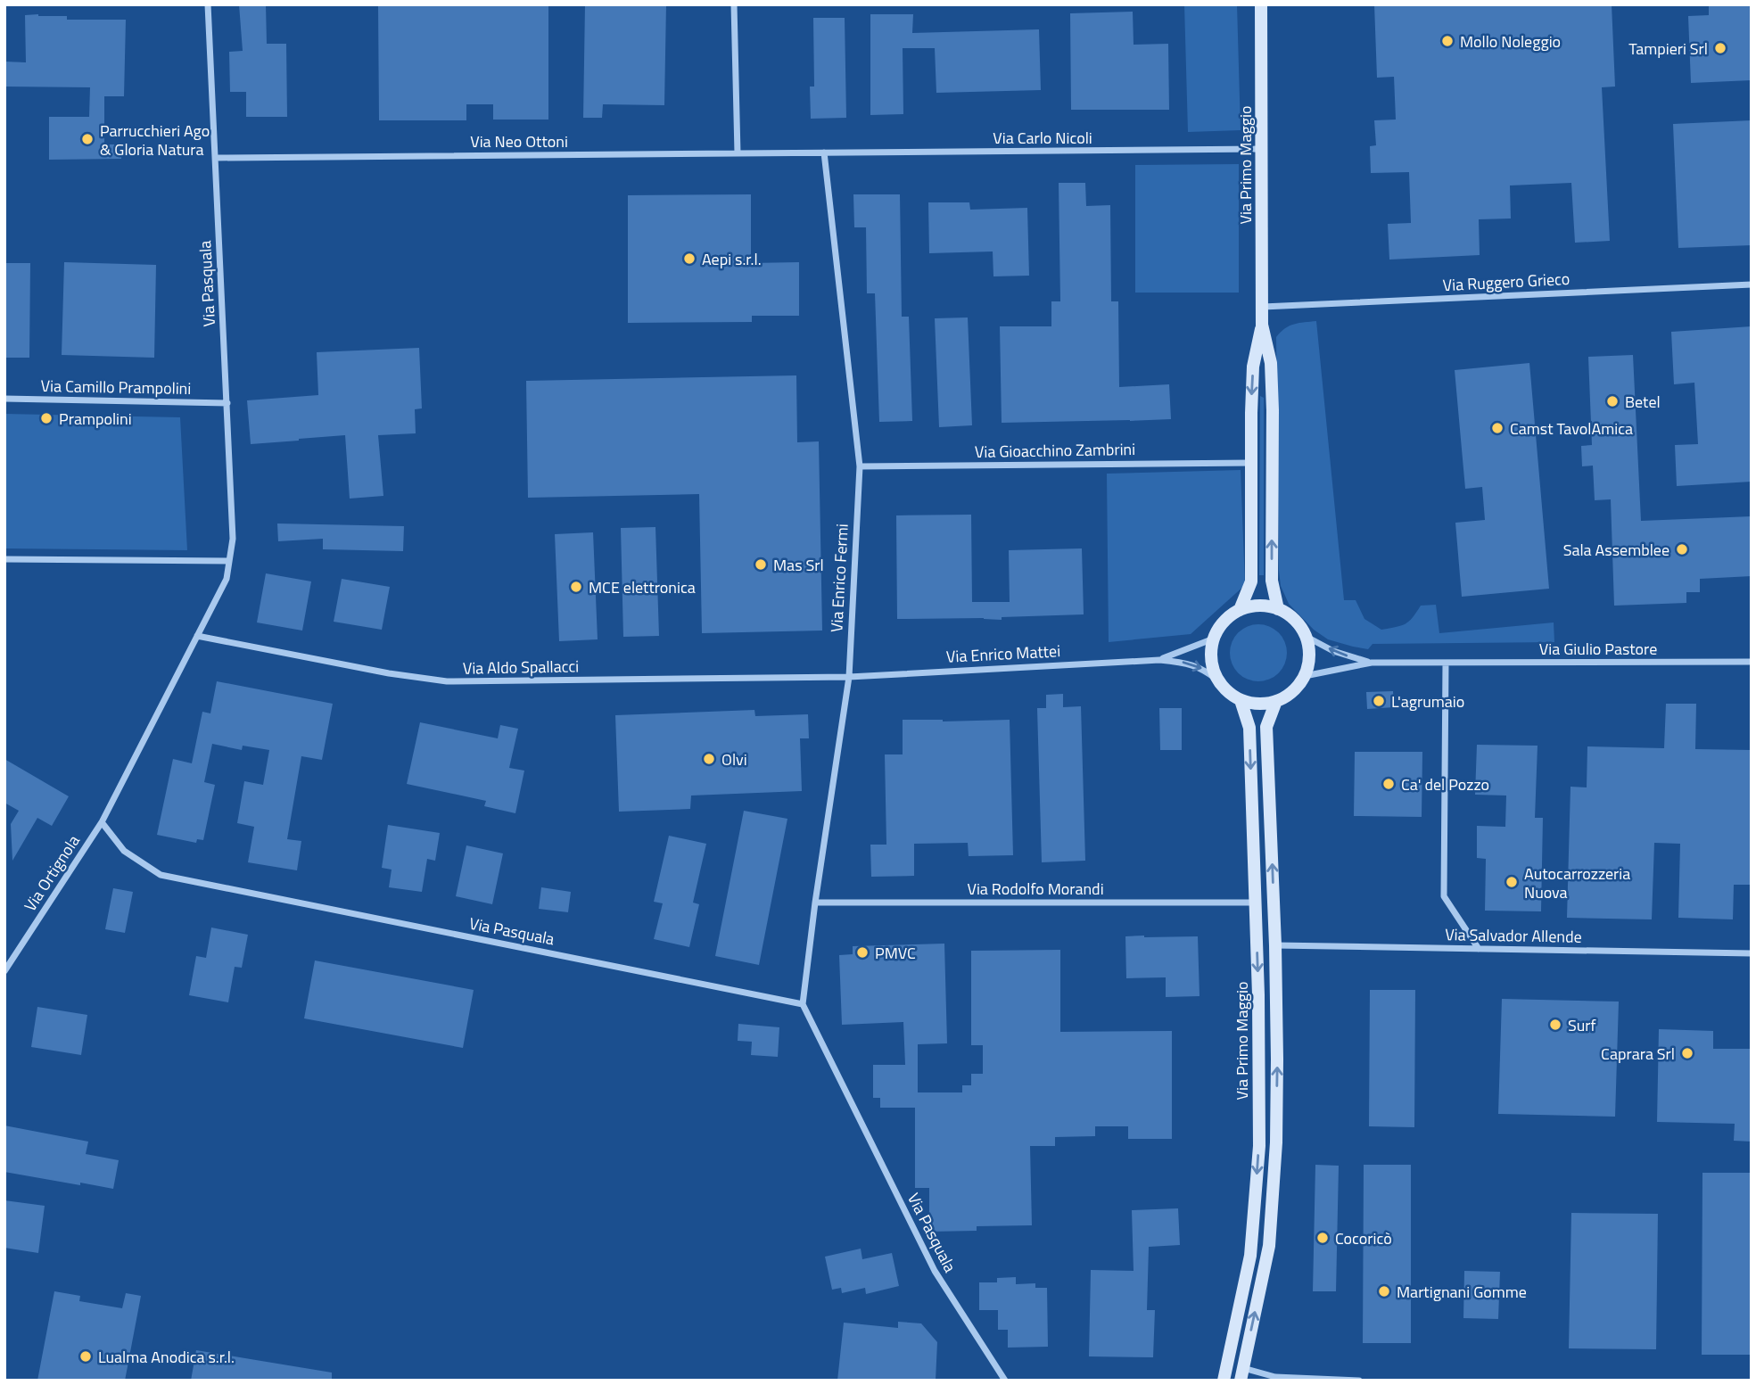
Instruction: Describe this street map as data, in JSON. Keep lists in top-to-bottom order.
{
  "streets": {
    "street": [
      "Via Carlo Nicoli",
      "Via Neo Ottoni",
      "Via Primo Maggio",
      "Via Ruggero Grieco",
      "Via Pasquala",
      "Via Camillo Prampolini",
      "Via Gioacchino Zambrini",
      "Via Enrico Fermi",
      "Via Giulio Pastore",
      "Via Enrico Mattei",
      "Via Aldo Spallacci",
      "Via Ortignola",
      "Via Rodolfo Morandi",
      "Via Salvador Allende"
    ]
  },
  "crossings": [
    ["Via Carlo Nicoli", "Via Neo Ottoni"],
    ["Via Carlo Nicoli", "Via Primo Maggio"],
    ["Via Carlo Nicoli", "Via Enrico Fermi"],
    ["Via Neo Ottoni", "Via Pasquala"],
    ["Via Neo Ottoni", "Via Enrico Fermi"],
    ["Via Primo Maggio", "Via Ruggero Grieco"],
    ["Via Primo Maggio", "Via Gioacchino Zambrini"],
    ["Via Primo Maggio", "Via Giulio Pastore"],
    ["Via Primo Maggio", "Via Enrico Mattei"],
    ["Via Primo Maggio", "Via Rodolfo Morandi"],
    ["Via Pasquala", "Via Camillo Prampolini"],
    ["Via Pasquala", "Via Enrico Fermi"],
    ["Via Pasquala", "Via Aldo Spallacci"],
    ["Via Pasquala", "Via Ortignola"],
    ["Via Gioacchino Zambrini", "Via Enrico Fermi"],
    ["Via Enrico Fermi", "Via Enrico Mattei"],
    ["Via Enrico Fermi", "Via Aldo Spallacci"],
    ["Via Enrico Fermi", "Via Rodolfo Morandi"],
    ["Via Giulio Pastore", "Via Enrico Mattei"],
    ["Via Enrico Mattei", "Via Aldo Spallacci"]
  ],
  "places": [
    "Mollo Noleggio",
    "Tampieri Srl",
    "Parrucchieri Ago & Gloria Natura",
    "Aepi s.r.l.",
    "Betel",
    "Prampolini",
    "Camst TavolAmica",
    "Sala Assemblee",
    "Mas Srl",
    "MCE elettronica",
    "L'agrumaio",
    "Olvi",
    "Ca' del Pozzo",
    "Autocarrozzeria Nuova",
    "PMVC",
    "Surf",
    "Caprara Srl",
    "Cocoricò",
    "Martignani Gomme",
    "Lualma Anodica s.r.l."
  ]
}
